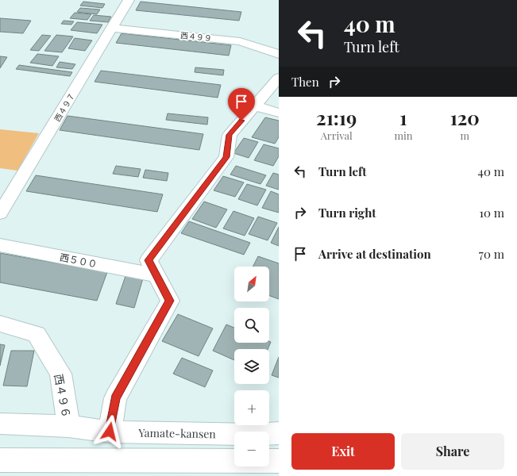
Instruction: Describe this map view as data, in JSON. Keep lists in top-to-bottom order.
{
  "streets": {
    "street": [
      "西４９９",
      "西４９７",
      "西５００",
      "西４９６",
      "Yamate-kansen"
    ]
  },
  "crossings": [
    ["西４９９", "西４９７"],
    ["西４９６", "Yamate-kansen"]
  ],
  "north": "top right",
  "page": {
    "turn": ["40 m", "Turn left"],
    "then": "Then",
    "eta": [
      "21:19",
      "Arrival",
      "1",
      "min",
      "120",
      "m"
    ],
    "list": [
      {
        "name": "Turn left",
        "value": "40 m"
      },
      {
        "name": "Turn right",
        "value": "10 m"
      },
      {
        "name": "Arrive at destination",
        "value": "70 m"
      }
    ],
    "map_buttons": ["+", "−"],
    "buttons": ["Exit", "Share"]
  }
}
